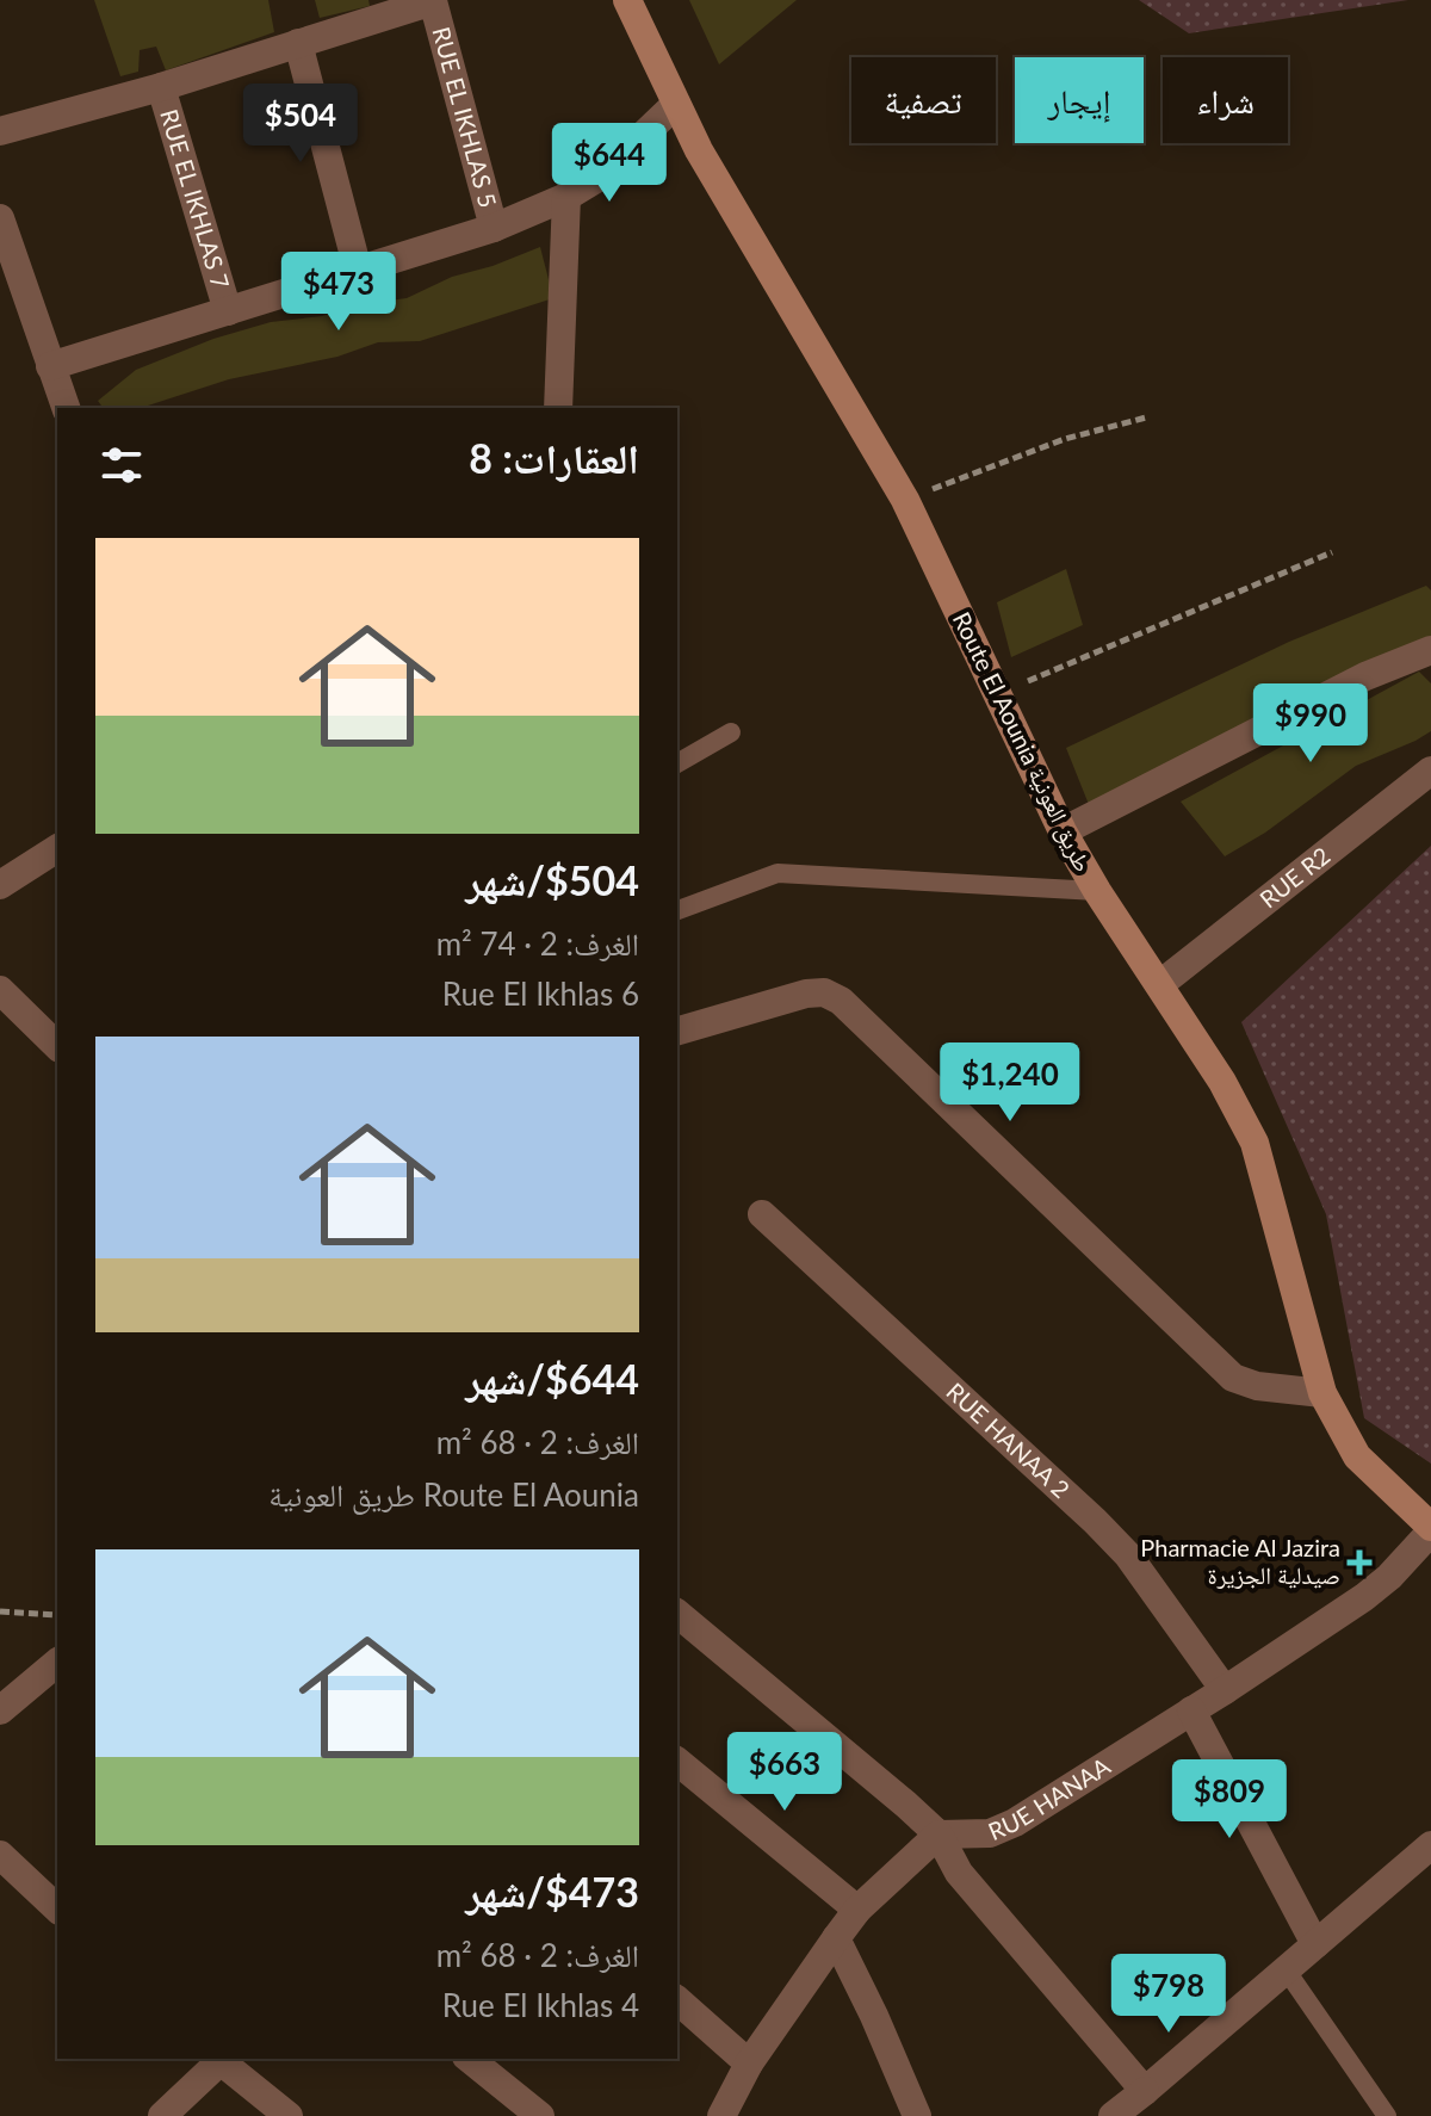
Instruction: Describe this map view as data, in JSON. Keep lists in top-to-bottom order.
{
  "streets": {
    "street": [
      "RUE EL IKHLAS 5",
      "RUE EL IKHLAS 7",
      "Route El Aounia طريق العونية",
      "RUE R2",
      "RUE HANAA 2",
      "RUE HANAA"
    ]
  },
  "crossings": [
    ["RUE EL IKHLAS 5", "RUE EL IKHLAS 7"],
    ["Route El Aounia طريق العونية", "RUE R2"],
    ["Route El Aounia طريق العونية", "RUE HANAA"],
    ["RUE HANAA 2", "RUE HANAA"]
  ],
  "places": {
    "health": ["Pharmacie Al Jazira صيدلية الجزيرة"]
  },
  "page": {
    "chip": ["شراء", "إيجار", "تصفية"],
    "price": [
      "$504",
      "$644",
      "$473",
      "$990",
      "$1,240",
      "$663",
      "$809",
      "$798"
    ],
    "heading": "العقارات: 8",
    "list": [
      {
        "name": "$504/شهر",
        "note": "الغرف: 2 · 74 m² · Rue El Ikhlas 6"
      },
      {
        "name": "$644/شهر",
        "note": "الغرف: 2 · 68 m² · Route El Aounia طريق العونية"
      },
      {
        "name": "$473/شهر",
        "note": "الغرف: 2 · 68 m² · Rue El Ikhlas 4"
      }
    ]
  }
}
